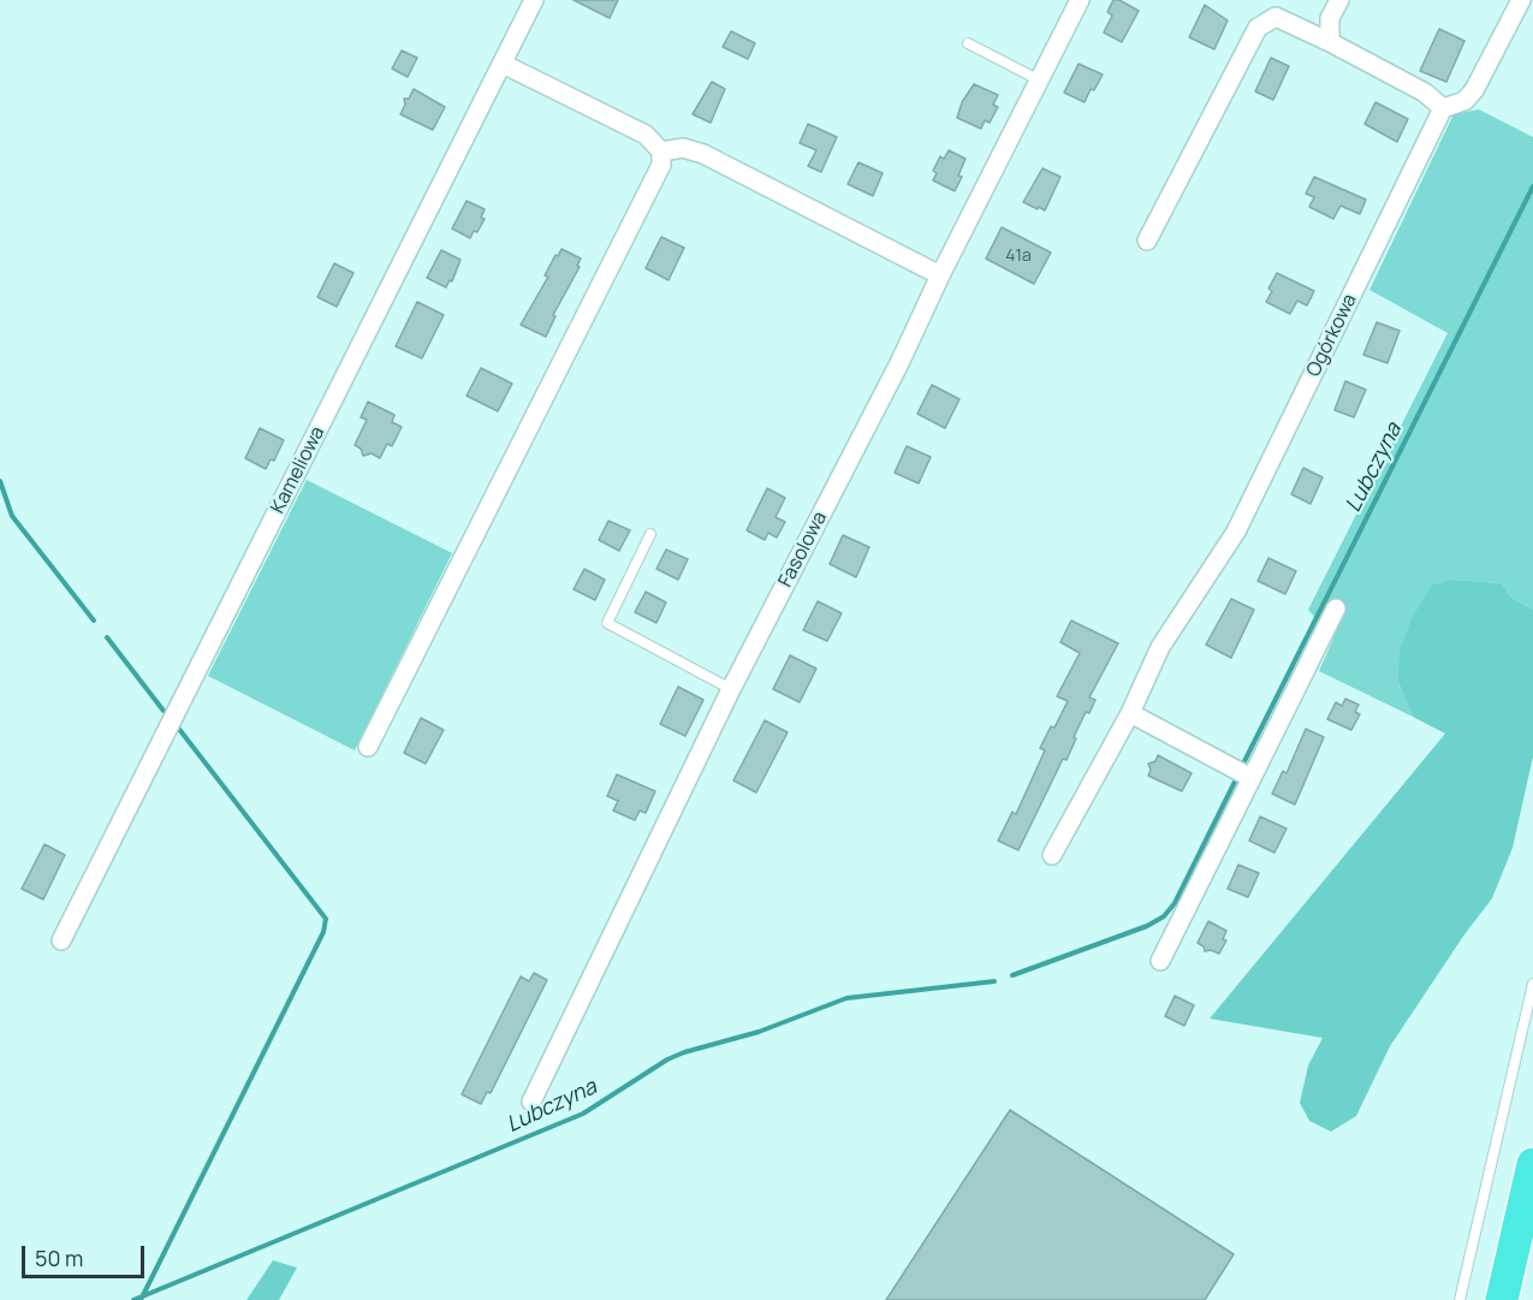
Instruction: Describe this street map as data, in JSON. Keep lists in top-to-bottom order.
{
  "streets": {
    "street": ["Ogórkowa", "Kameliowa", "Fasolowa"]
  },
  "water": ["Lubczyna"],
  "house_numbers": ["41a"],
  "scale_bar": "50 m"
}
